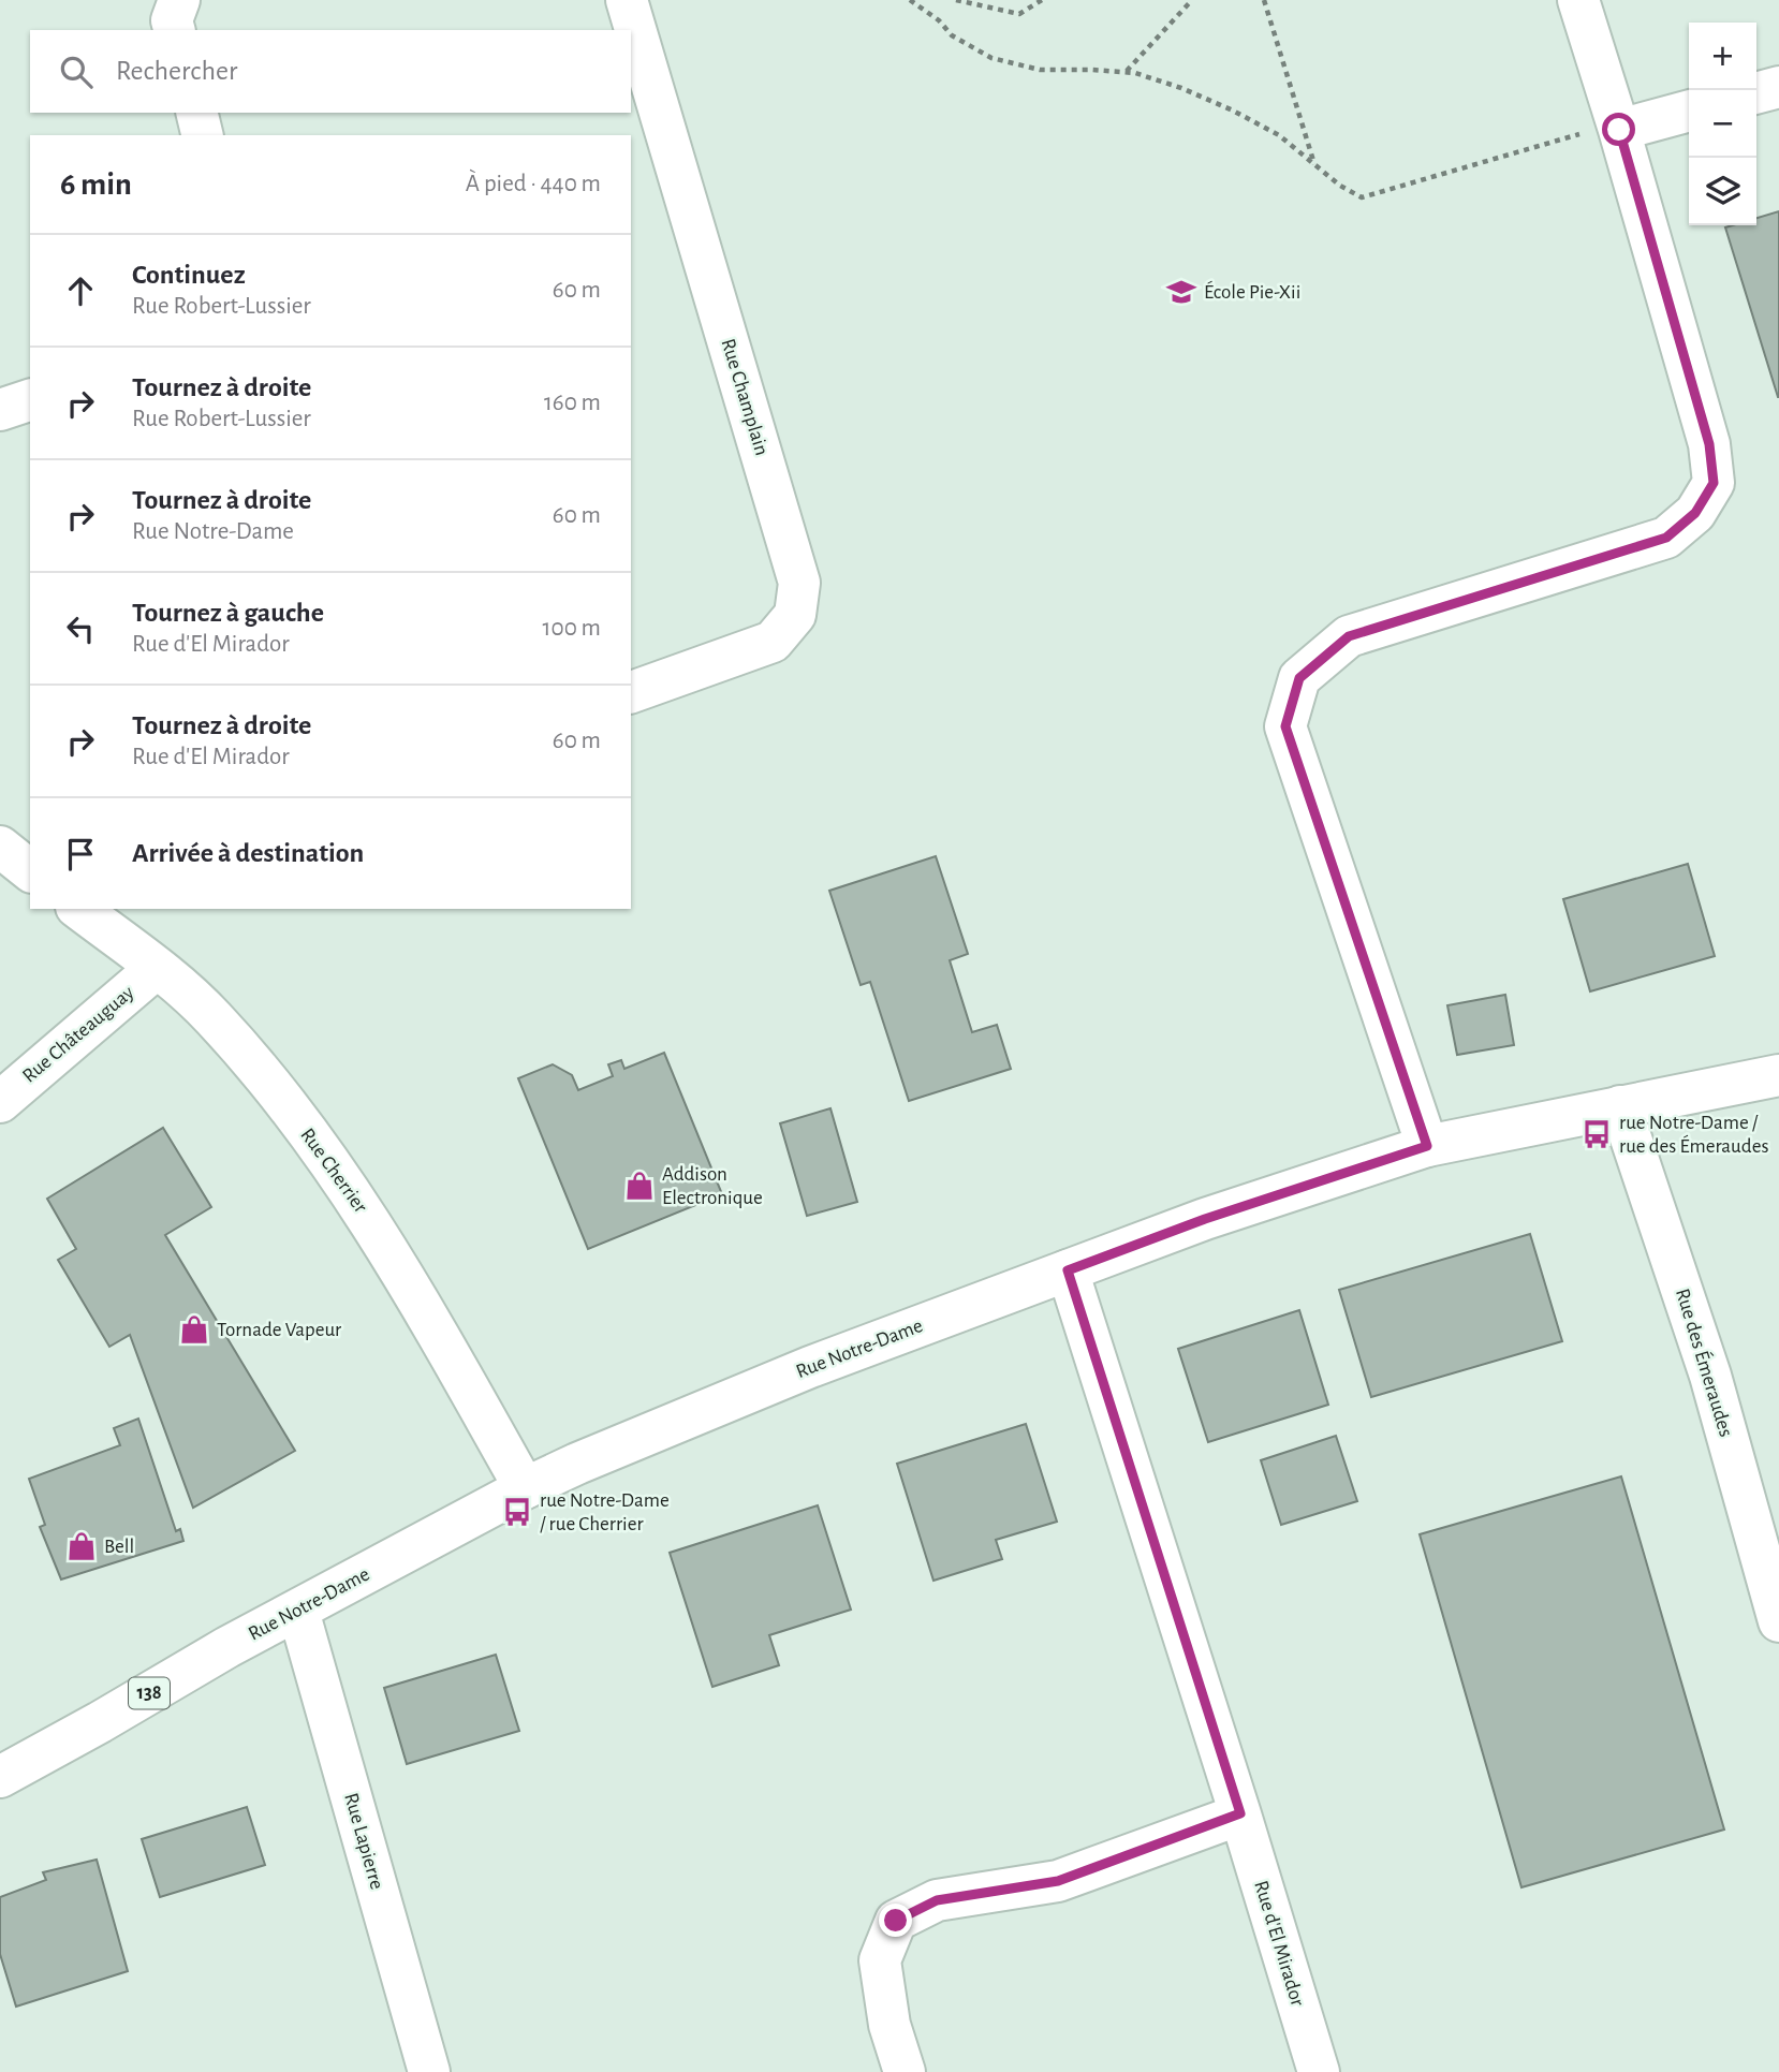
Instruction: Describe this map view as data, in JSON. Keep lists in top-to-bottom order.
{
  "streets": {
    "street": [
      "Rue Champlain",
      "Rue Châteauguay",
      "Rue Cherrier",
      "Rue Notre-Dame",
      "Rue des Émeraudes",
      "138",
      "Rue Lapierre",
      "Rue d'El Mirador"
    ]
  },
  "crossings": [
    ["Rue Châteauguay", "Rue Cherrier"],
    ["Rue Cherrier", "Rue Notre-Dame"],
    ["Rue Notre-Dame", "Rue des Émeraudes"],
    ["Rue Notre-Dame", "Rue Lapierre"],
    ["Rue Notre-Dame", "Rue d'El Mirador"]
  ],
  "places": {
    "school or university": ["École Pie-Xii"],
    "bus stop": ["rue Notre-Dame / rue des Émeraudes", "rue Notre-Dame / rue Cherrier"],
    "shop": ["Addison Electronique", "Tornade Vapeur", "Bell"]
  },
  "page": {
    "map_buttons": ["+", "−"],
    "search": "Rechercher",
    "heading": ["6 min", "À pied · 440 m"],
    "list": [
      ["Continuez", "Rue Robert-Lussier", "60 m"],
      ["Tournez à droite", "Rue Robert-Lussier", "160 m"],
      ["Tournez à droite", "Rue Notre-Dame", "60 m"],
      ["Tournez à gauche", "Rue d'El Mirador", "100 m"],
      ["Tournez à droite", "Rue d'El Mirador", "60 m"],
      "Arrivée à destination"
    ]
  }
}
